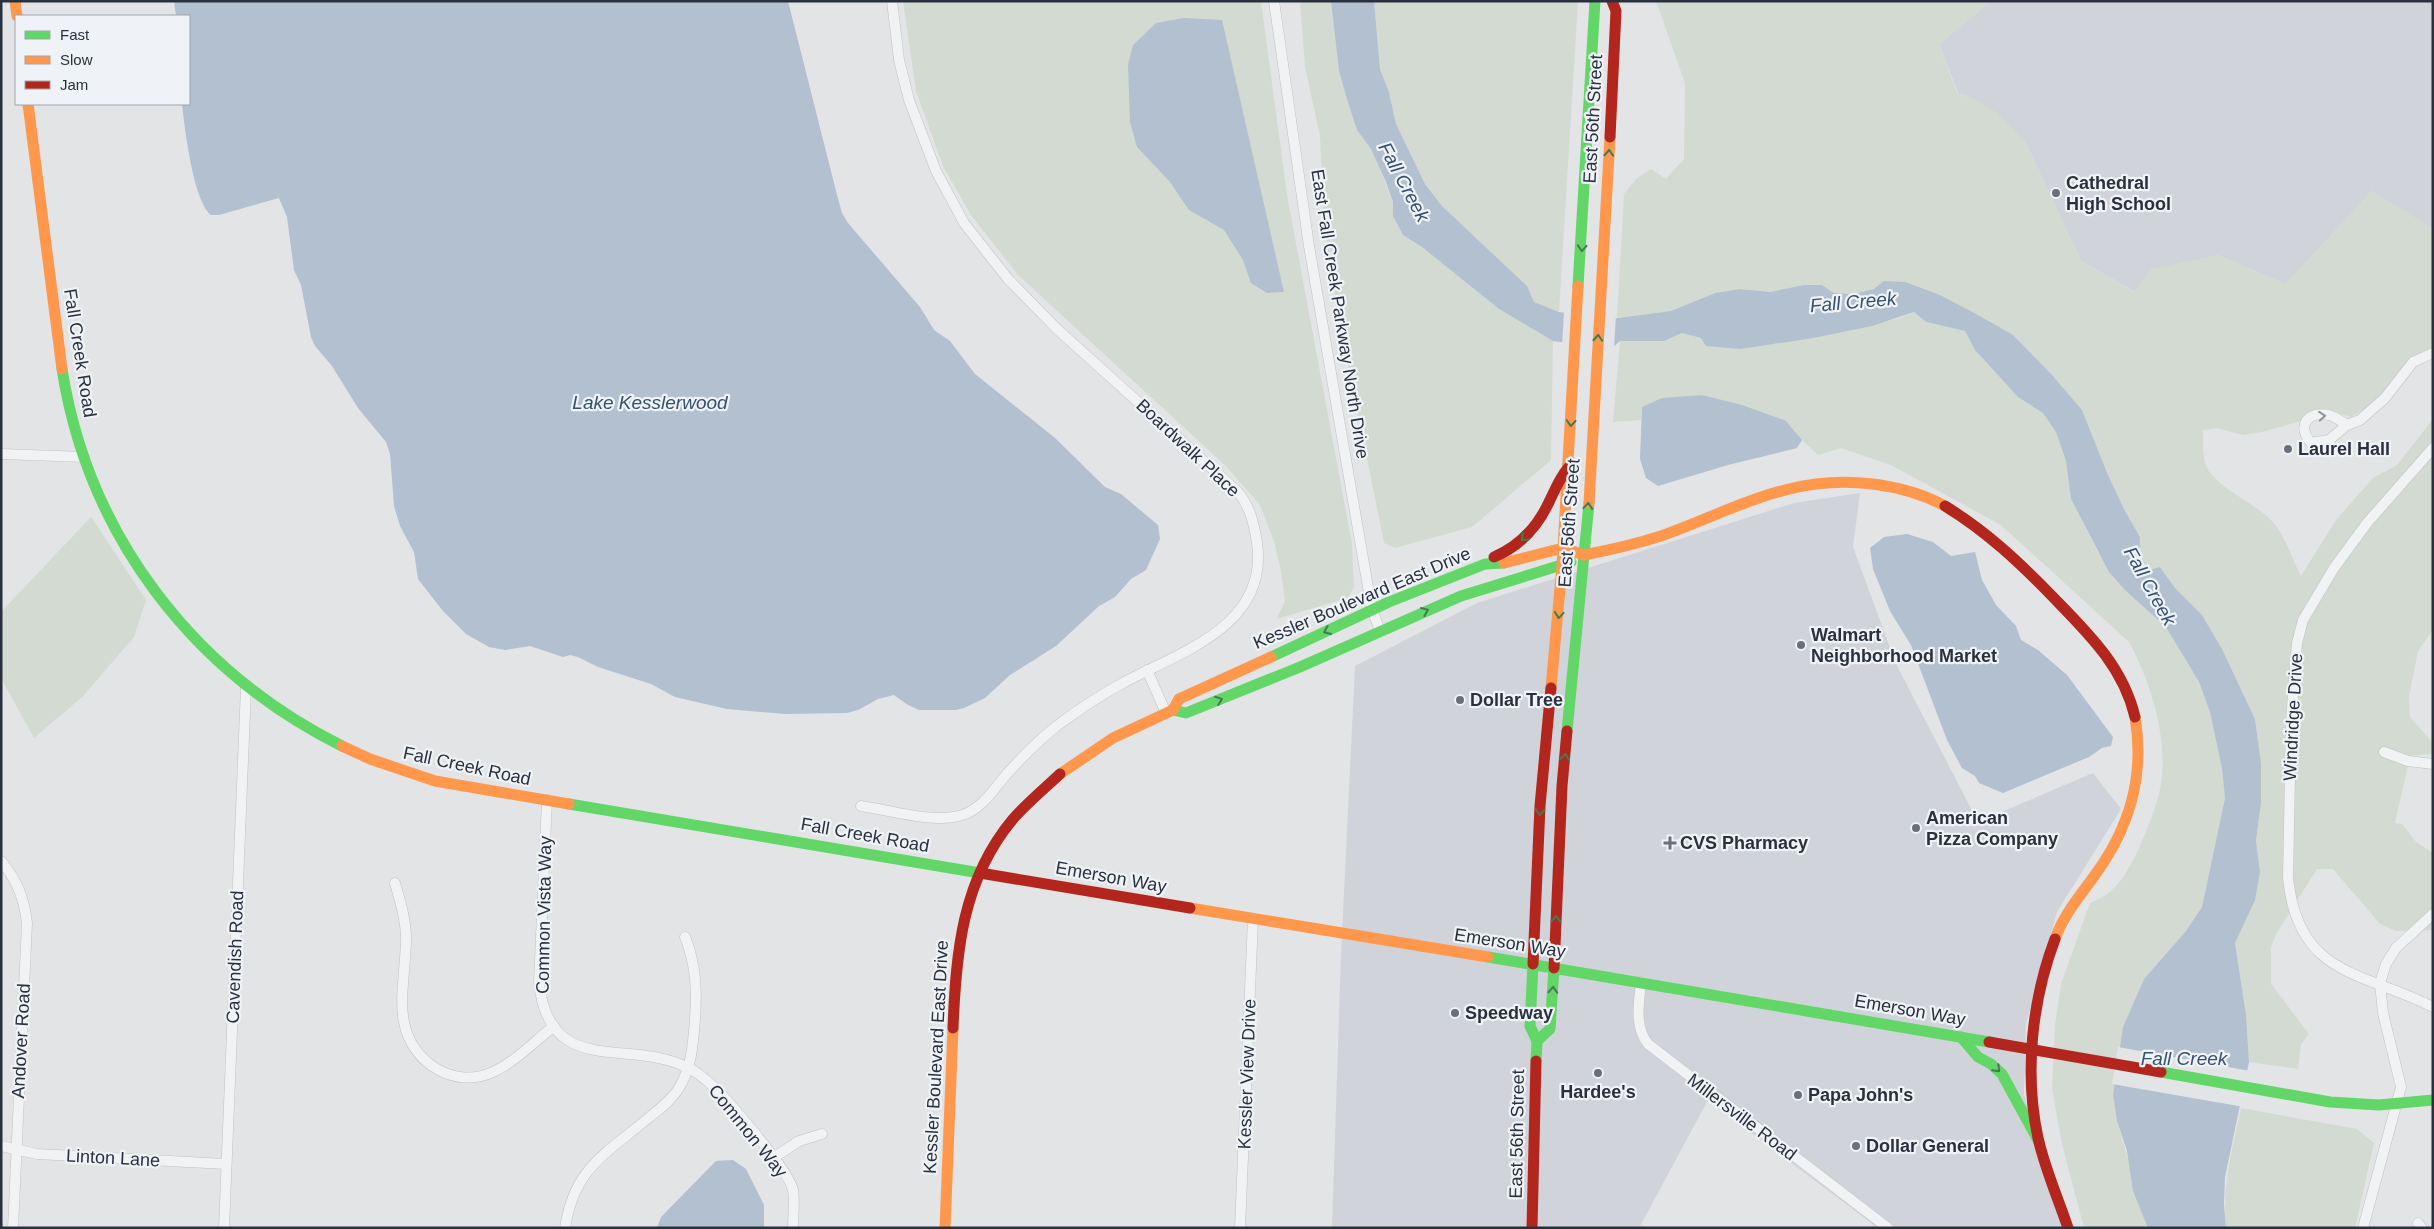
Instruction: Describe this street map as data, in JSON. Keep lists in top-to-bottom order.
{
  "streets": {
    "main road": [
      "East 56th Street",
      "Fall Creek Road",
      "Kessler Boulevard East Drive",
      "Emerson Way"
    ],
    "street": [
      "East Fall Creek Parkway North Drive",
      "Boardwalk Place",
      "Windridge Drive",
      "Common Vista Way",
      "Cavendish Road",
      "Andover Road",
      "Kessler View Drive",
      "Millersville Road",
      "Common Way",
      "Linton Lane"
    ]
  },
  "crossings": [
    ["East 56th Street", "Kessler Boulevard East Drive"],
    ["East 56th Street", "Emerson Way"],
    ["East Fall Creek Parkway North Drive", "Kessler Boulevard East Drive"],
    ["Fall Creek Road", "Kessler Boulevard East Drive"],
    ["Fall Creek Road", "Emerson Way"],
    ["Fall Creek Road", "Common Vista Way"],
    ["Fall Creek Road", "Cavendish Road"],
    ["Kessler Boulevard East Drive", "Emerson Way"],
    ["Emerson Way", "Kessler View Drive"],
    ["Emerson Way", "Millersville Road"],
    ["Common Vista Way", "Common Way"],
    ["Cavendish Road", "Linton Lane"],
    ["Andover Road", "Linton Lane"]
  ],
  "water": ["Fall Creek", "Lake Kesslerwood"],
  "places": {
    "other": [
      "Cathedral High School",
      "Laurel Hall",
      "Walmart Neighborhood Market",
      "Dollar Tree",
      "American Pizza Company",
      "Speedway",
      "Hardee's",
      "Papa John's",
      "Dollar General"
    ],
    "health": ["CVS Pharmacy"]
  },
  "legend": ["Fast", "Slow", "Jam"]
}
